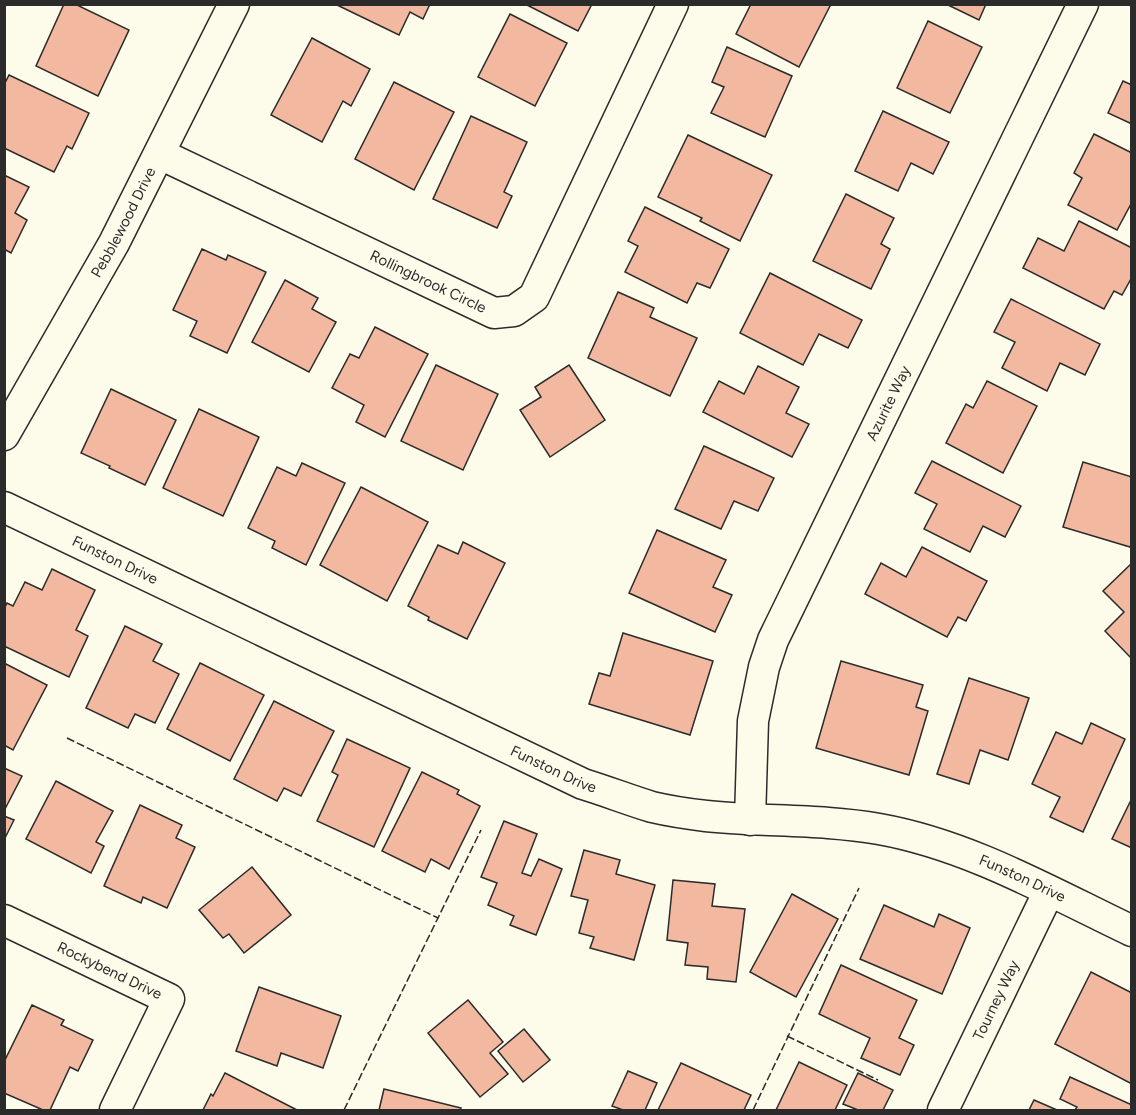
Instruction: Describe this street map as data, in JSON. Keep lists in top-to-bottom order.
{
  "streets": {
    "street": [
      "Pebblewood Drive",
      "Rollingbrook Circle",
      "Azurite Way",
      "Funston Drive",
      "Rockybend Drive",
      "Tourney Way"
    ]
  },
  "crossings": [
    ["Pebblewood Drive", "Rollingbrook Circle"],
    ["Azurite Way", "Funston Drive"],
    ["Funston Drive", "Tourney Way"]
  ]
}
